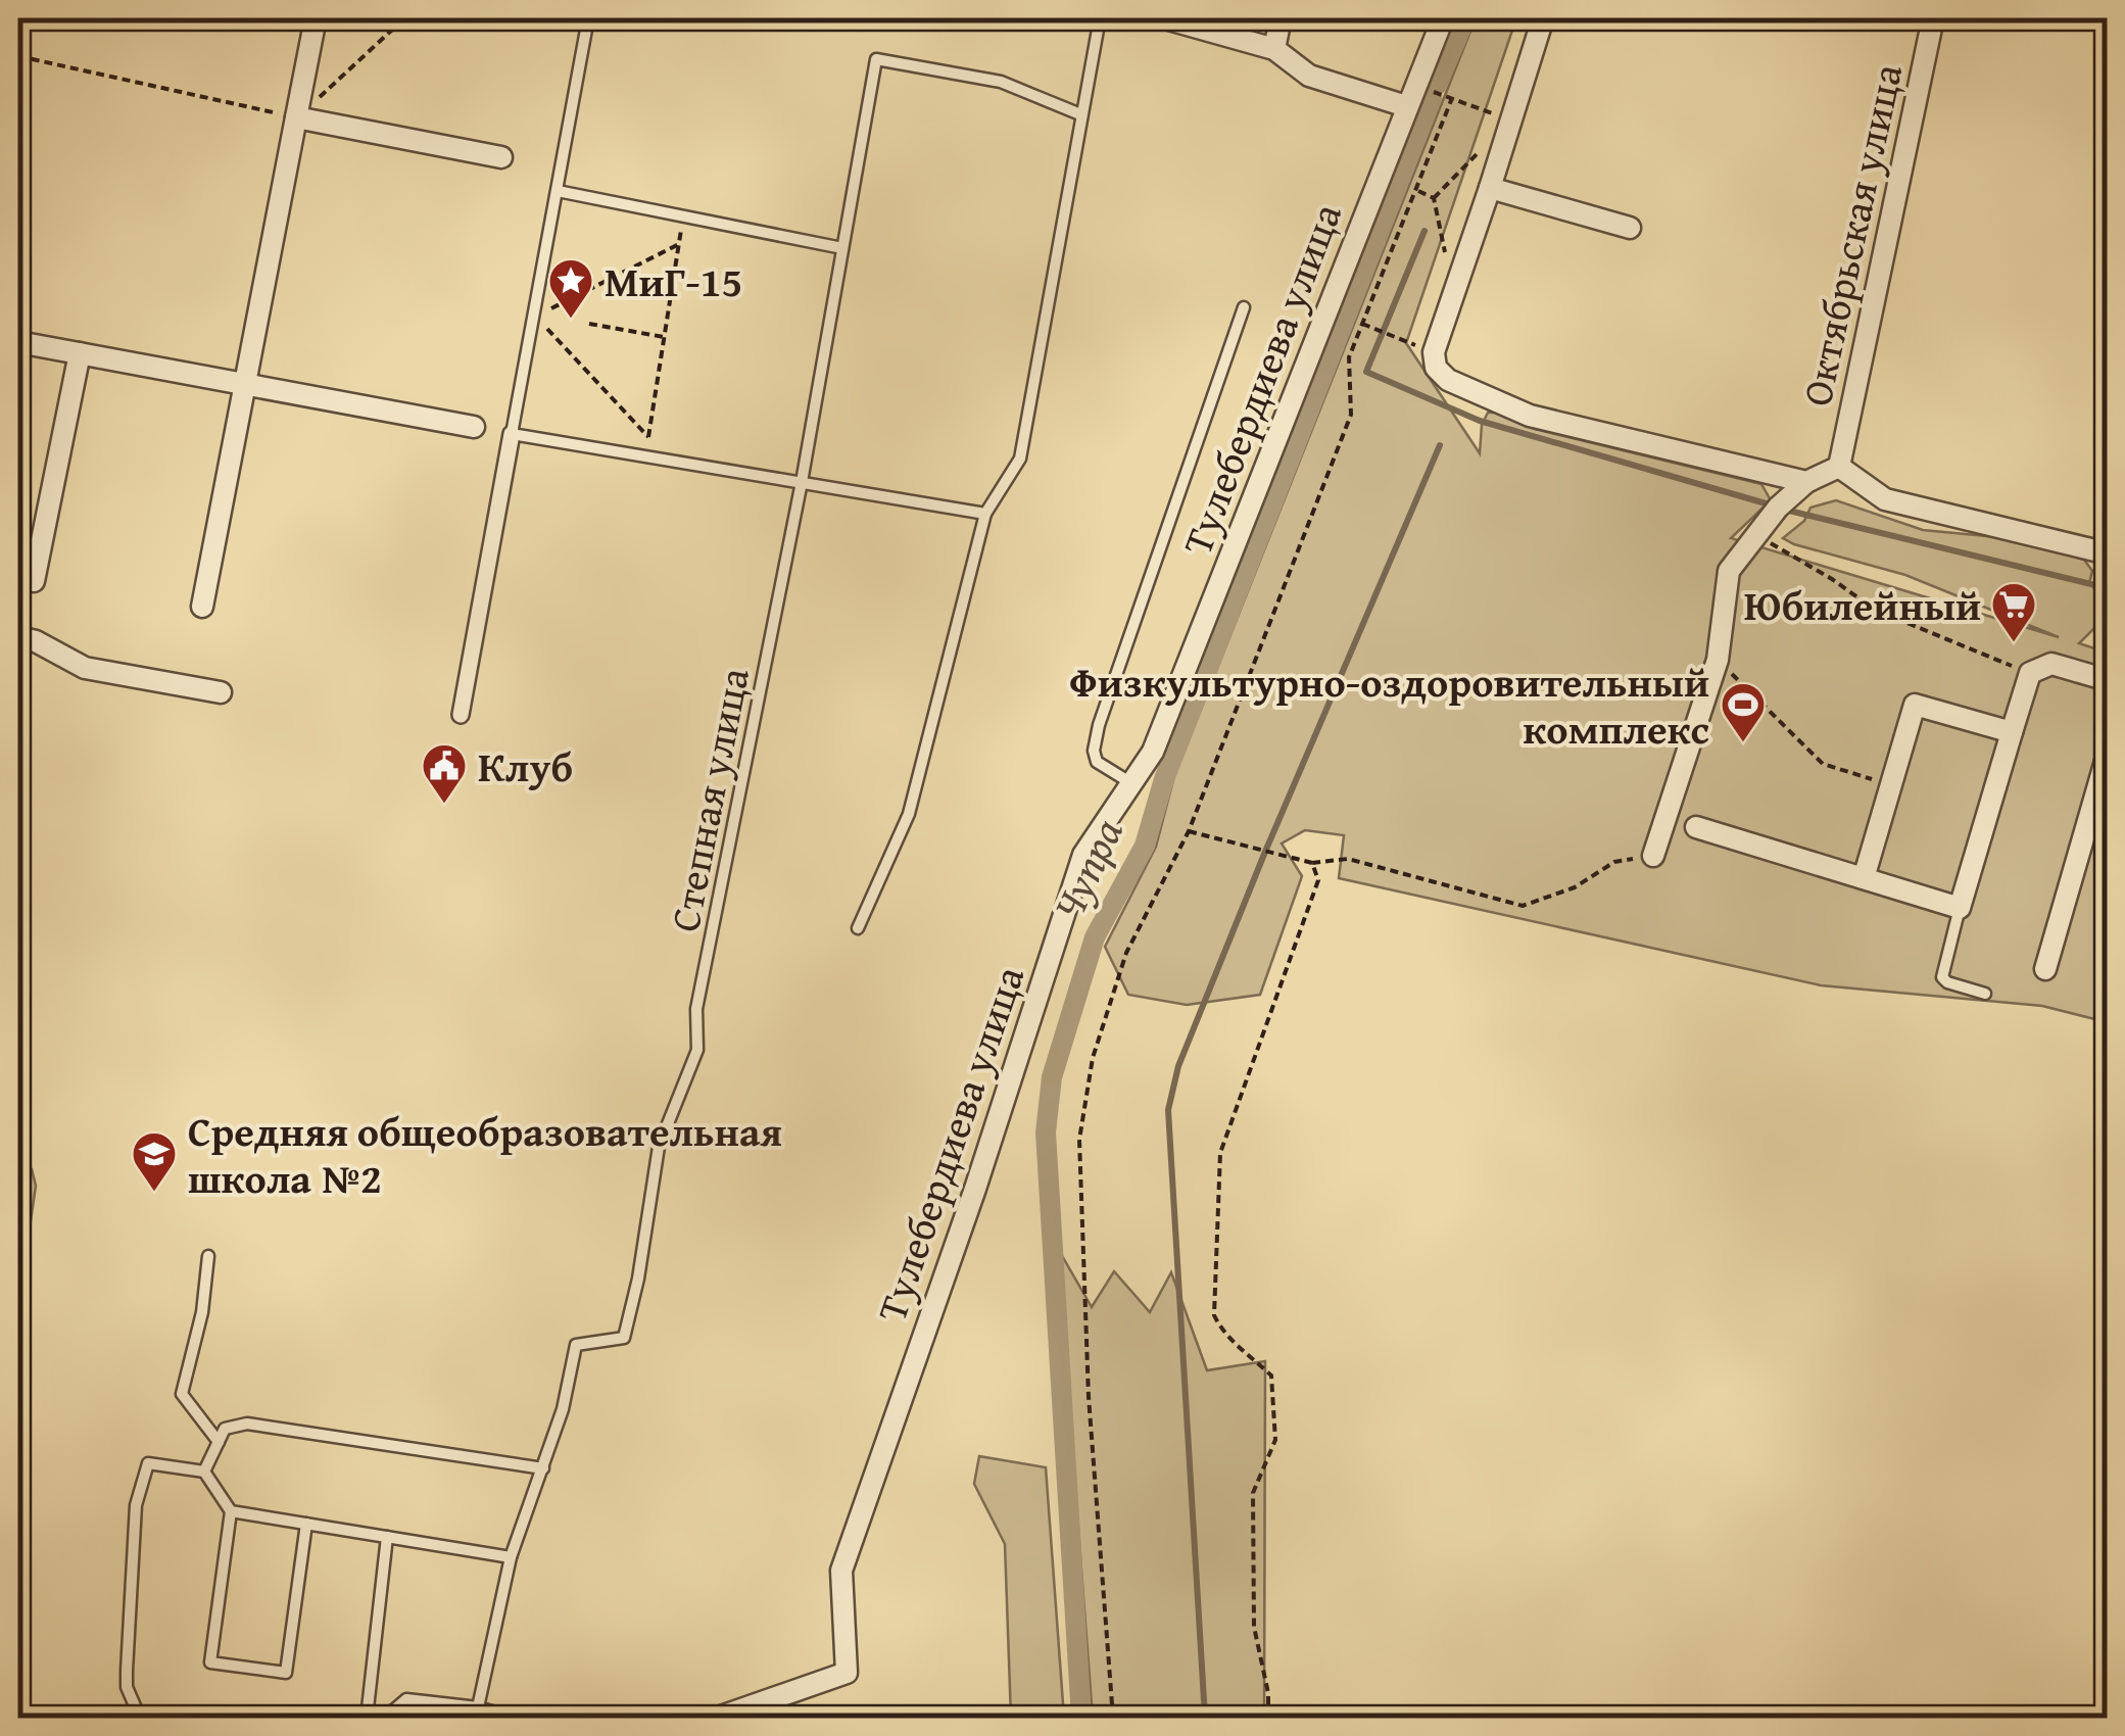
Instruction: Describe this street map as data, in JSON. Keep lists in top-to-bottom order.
{
  "streets": {
    "street": ["Октябрьская улица", "Тулебердиева улица"],
    "lane": ["Степная улица"]
  },
  "water": ["Чупра"],
  "places": {
    "place": ["МиГ-15"],
    "supermarket": ["Юбилейный"],
    "sports": ["Физкультурно-оздоровительный комплекс"],
    "public building": ["Клуб"],
    "school or university": ["Средняя общеобразовательная школа №2"]
  }
}
